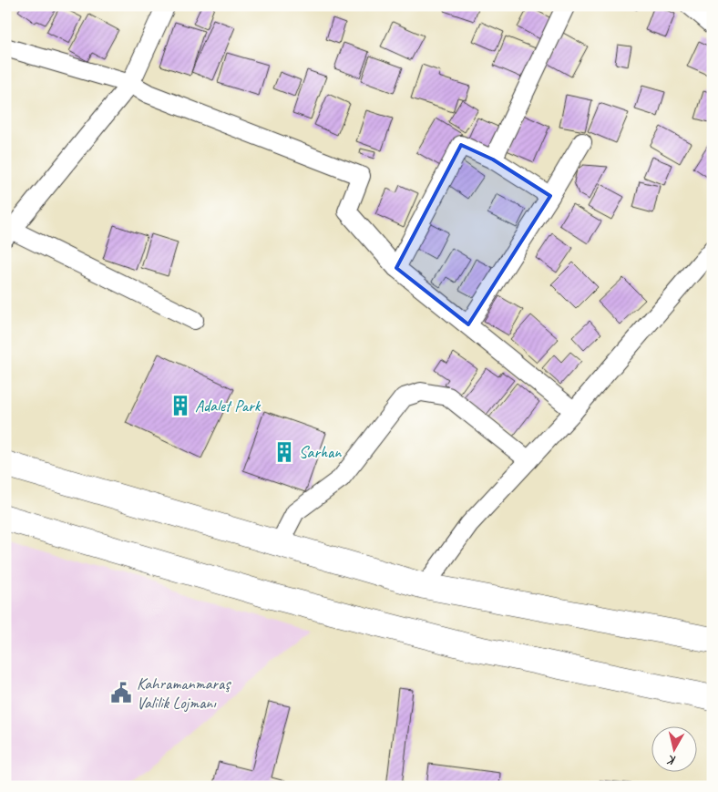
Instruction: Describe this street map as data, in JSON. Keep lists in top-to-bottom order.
{
  "places": {
    "building": ["Adalet Park", "Sarhan"],
    "public building": ["Kahramanmaraş Valilik Lojmanı"]
  },
  "north": "bottom"
}
